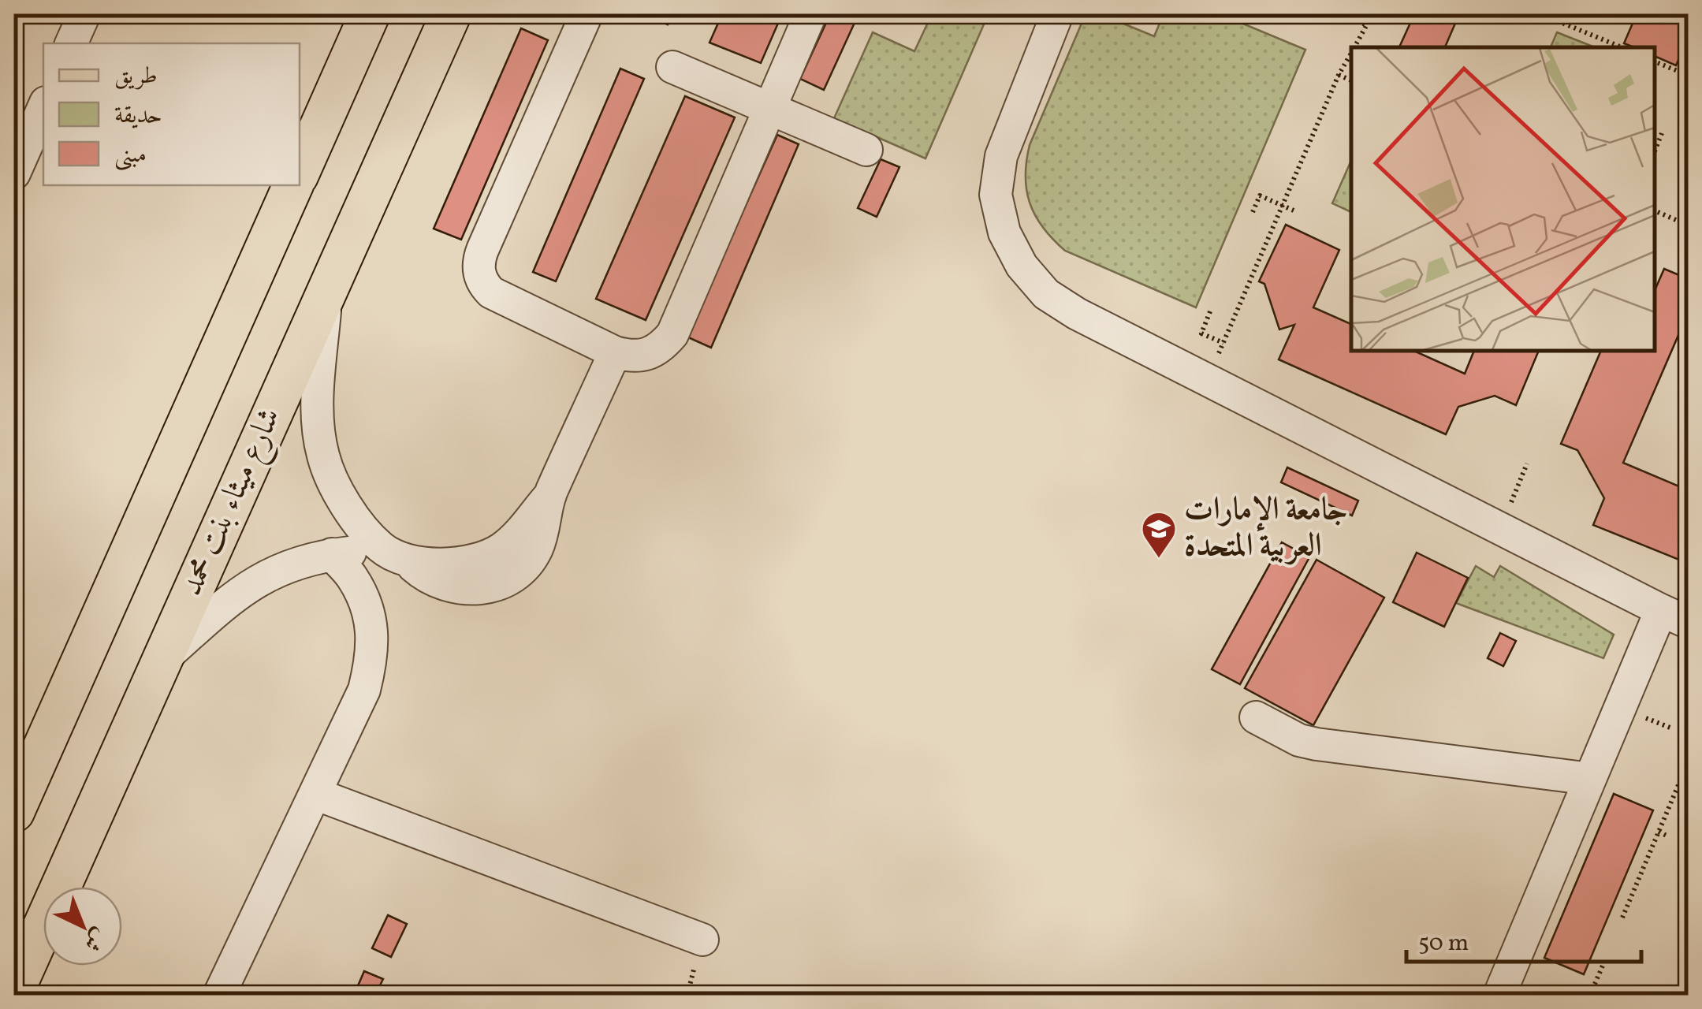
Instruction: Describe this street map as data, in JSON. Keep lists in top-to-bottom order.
{
  "streets": {
    "main road": ["شارع ميثاء بنت محمد"]
  },
  "places": {
    "school or university": ["جامعة الإمارات العربية المتحدة"]
  },
  "legend": ["طريق", "حديقة", "مبنى"],
  "scale_bar": "50 m",
  "north": "bottom right"
}
